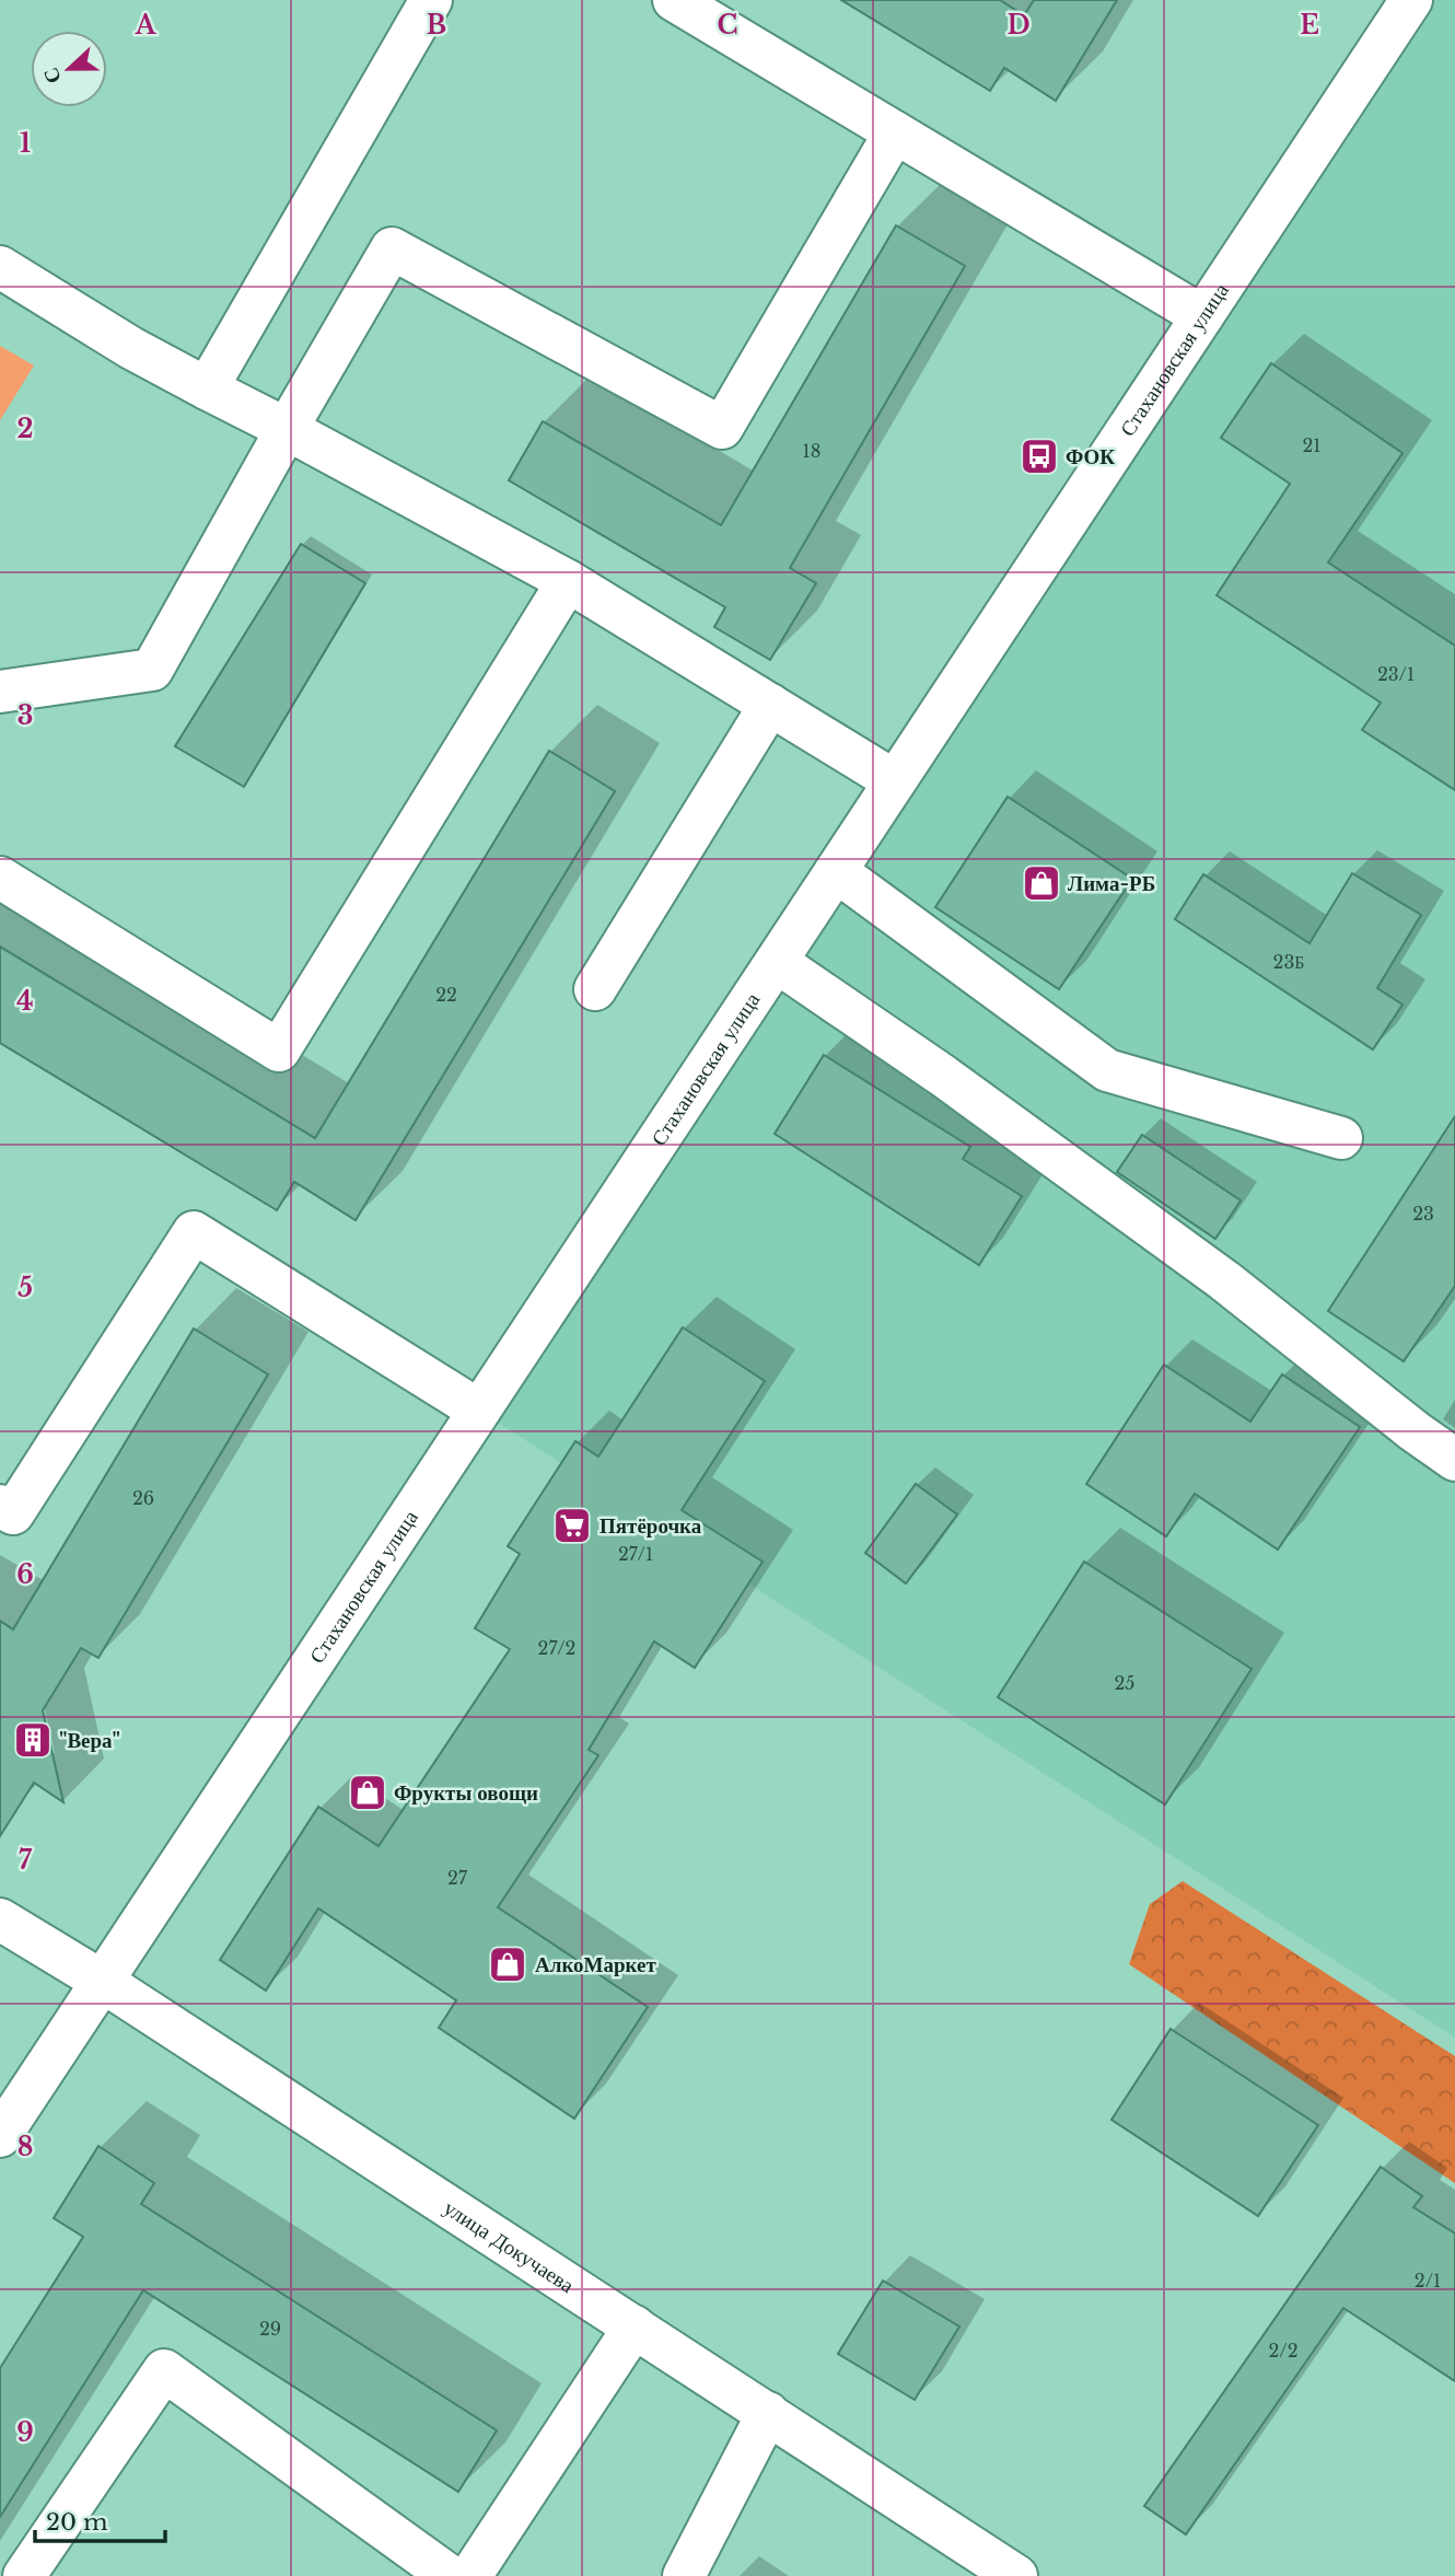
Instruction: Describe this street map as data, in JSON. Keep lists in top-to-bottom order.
{
  "streets": {
    "street": ["Стахановская улица", "улица Докучаева"]
  },
  "crossings": [
    ["Стахановская улица", "улица Докучаева"]
  ],
  "places": {
    "bus stop": ["ФОК"],
    "shop": ["Лима-РБ", "Фрукты овощи", "АлкоМаркет"],
    "supermarket": ["Пятёрочка"],
    "building": ["\"Вера\""]
  },
  "house_numbers": [
    "21",
    "18",
    "23/1",
    "23Б",
    "22",
    "23",
    "26",
    "27/1",
    "27/2",
    "25",
    "27",
    "2/1",
    "29",
    "2/2"
  ],
  "scale_bar": "20 m",
  "north": "left",
  "grid": {
    "columns": [
      "A",
      "B",
      "C",
      "D",
      "E"
    ],
    "rows": [
      "1",
      "2",
      "3",
      "4",
      "5",
      "6",
      "7",
      "8",
      "9"
    ]
  }
}
